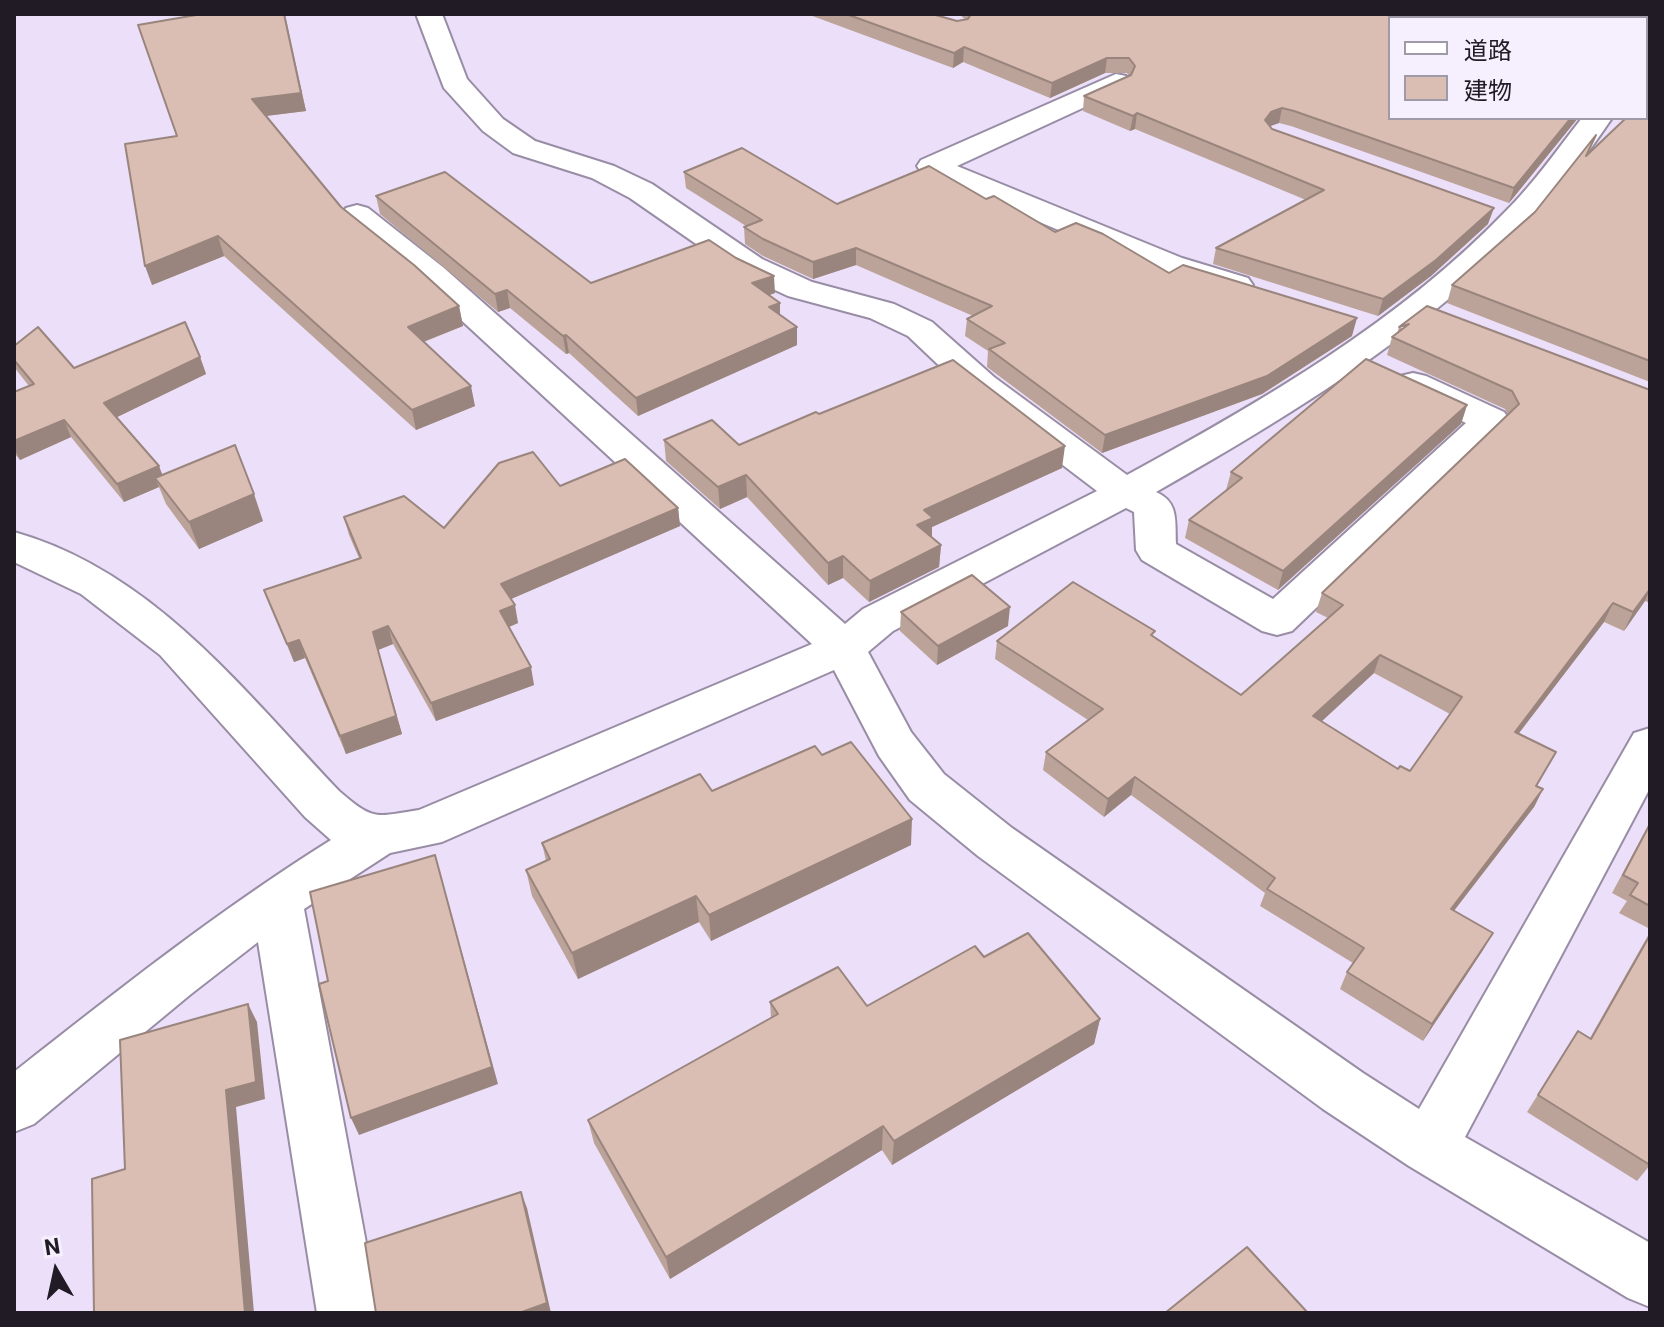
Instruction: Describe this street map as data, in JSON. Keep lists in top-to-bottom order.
{
  "legend": ["道路", "建物"],
  "north": "top"
}
